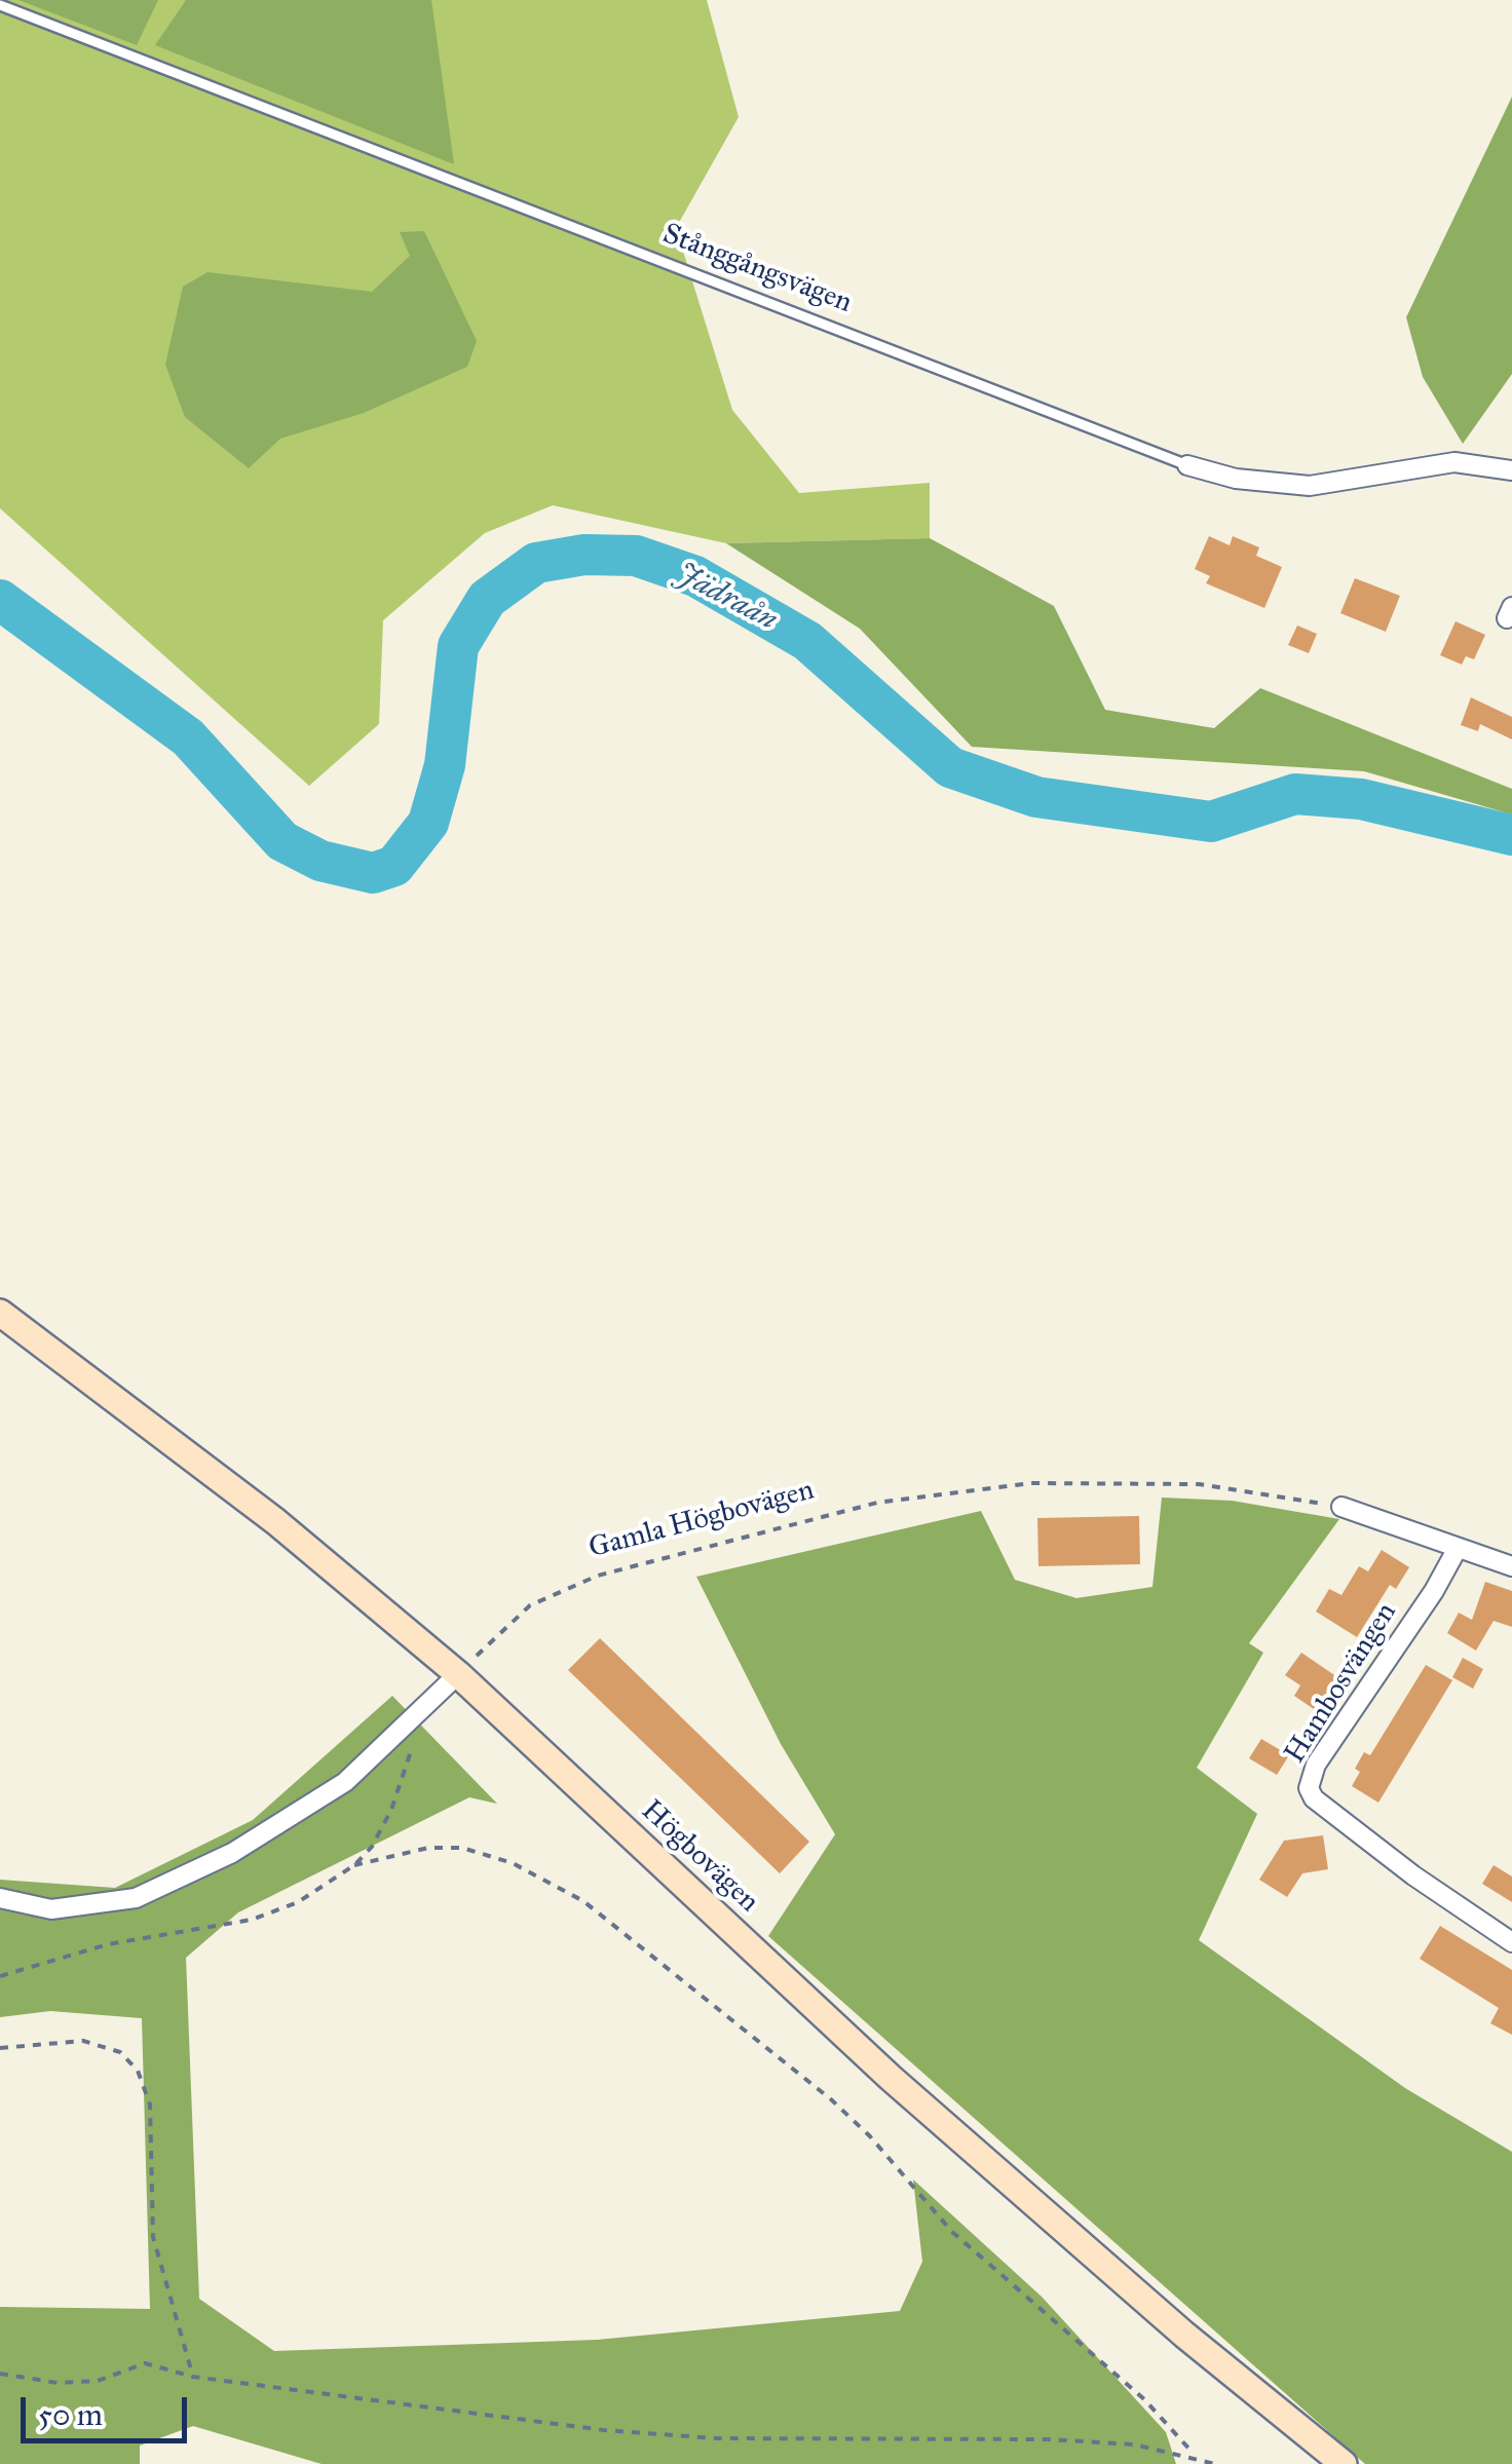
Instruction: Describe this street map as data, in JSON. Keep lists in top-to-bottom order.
{
  "streets": {
    "main road": ["Högbovägen"],
    "street": ["Stånggångsvägen", "Hambosvängen"],
    "path": ["Gamla Högbovägen"]
  },
  "crossings": [
    ["Gamla Högbovägen", "Högbovägen"]
  ],
  "water": ["Jädraån"],
  "scale_bar": "50 m"
}
